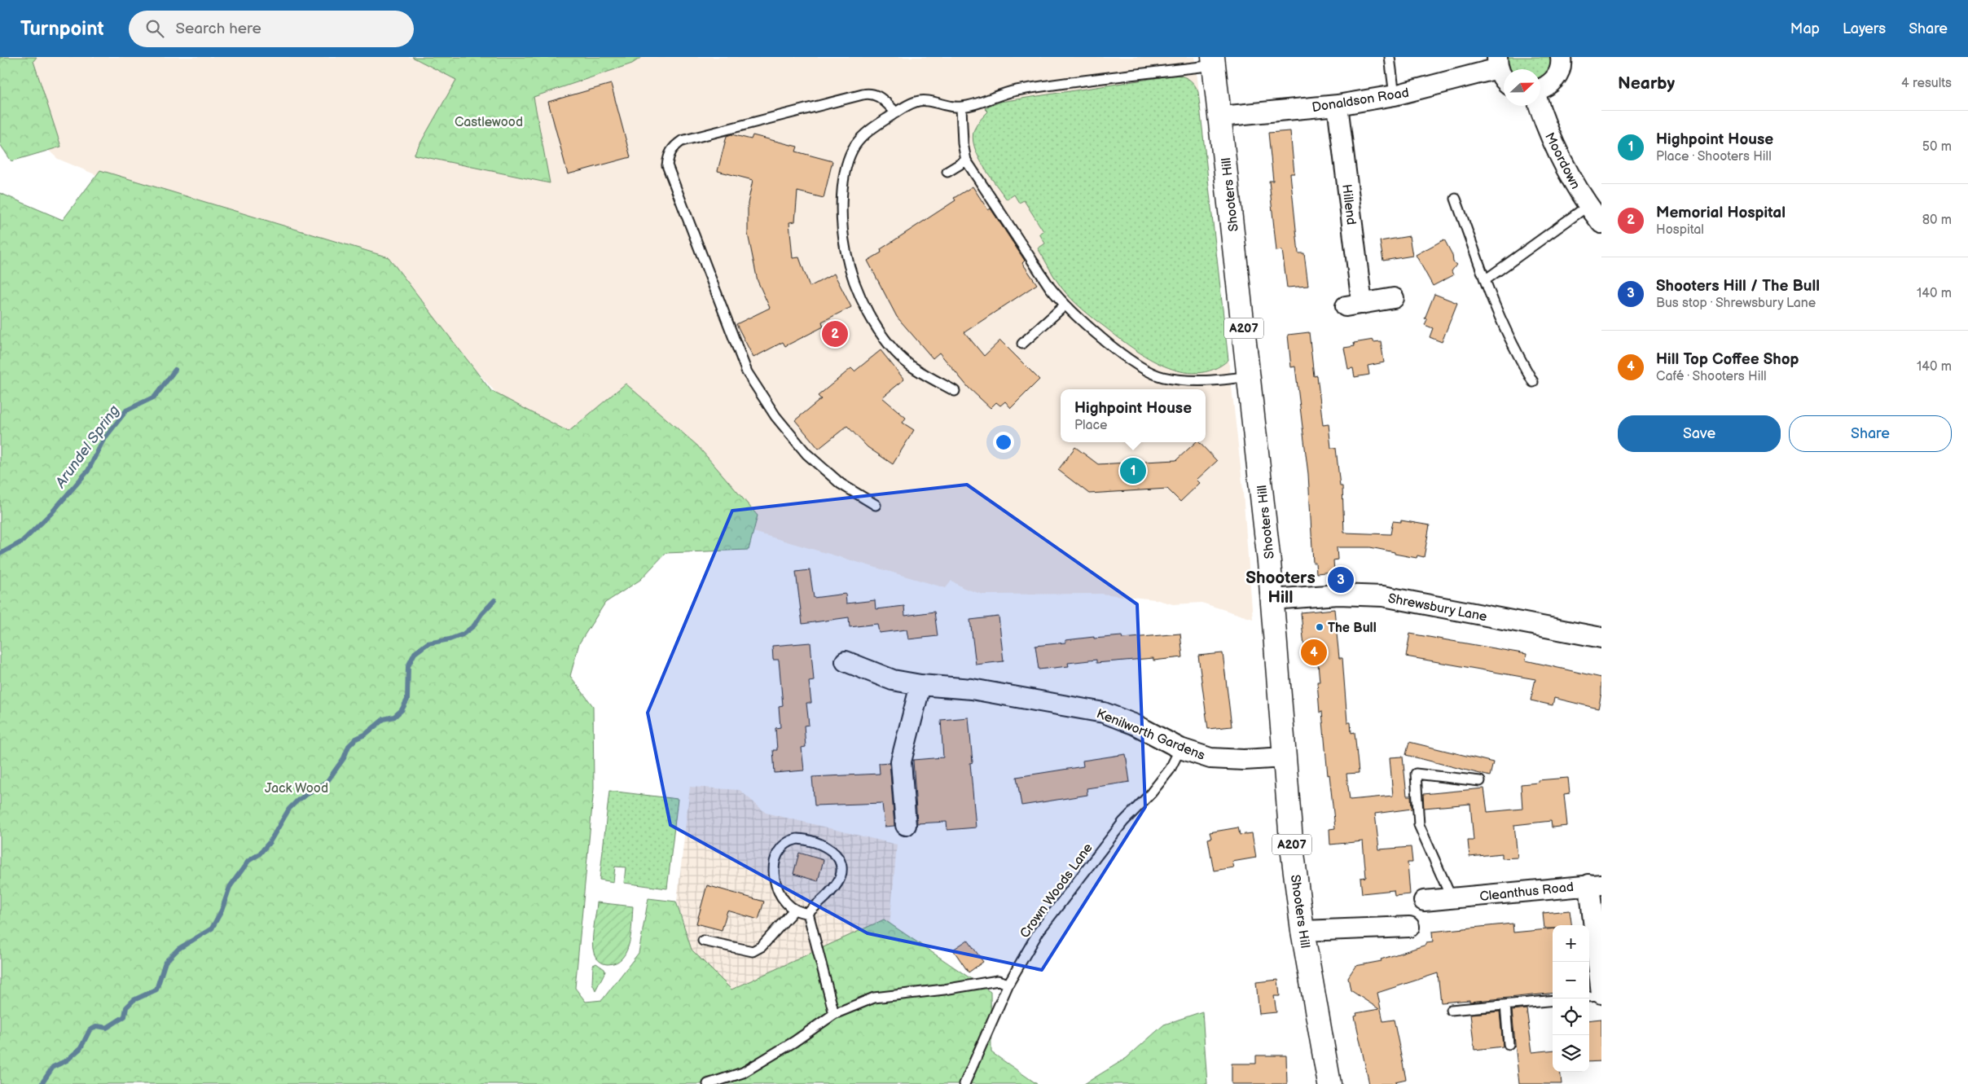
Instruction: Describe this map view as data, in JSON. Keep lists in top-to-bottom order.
{
  "streets": {
    "main road": ["Shooters Hill", "A207"],
    "street": [
      "Donaldson Road",
      "Moordown",
      "Hillend",
      "Shrewsbury Lane",
      "Kenilworth Gardens",
      "Cleanthus Road"
    ],
    "lane": ["Crown Woods Lane"]
  },
  "crossings": [
    ["Donaldson Road", "Shooters Hill"],
    ["Donaldson Road", "Hillend"],
    ["Shooters Hill", "Shrewsbury Lane"],
    ["Shooters Hill", "Kenilworth Gardens"],
    ["Kenilworth Gardens", "Crown Woods Lane"]
  ],
  "districts": ["Shooters Hill"],
  "water": ["Arundel Spring"],
  "parks": ["Castlewood", "Jack Wood"],
  "places": ["The Bull"],
  "north": "right",
  "page": {
    "header": "Turnpoint",
    "search": "Search here",
    "nav": ["Map", "Layers", "Share"],
    "heading": ["Nearby", "4 results"],
    "list": [
      {
        "mark": "1",
        "name": "Highpoint House",
        "note": "Place · Shooters Hill",
        "value": "50 m"
      },
      {
        "mark": "2",
        "name": "Memorial Hospital",
        "note": "Hospital",
        "value": "80 m"
      },
      {
        "mark": "3",
        "name": "Shooters Hill / The Bull",
        "note": "Bus stop · Shrewsbury Lane",
        "value": "140 m"
      },
      {
        "mark": "4",
        "name": "Hill Top Coffee Shop",
        "note": "Café · Shooters Hill",
        "value": "140 m"
      }
    ],
    "pins": [
      "2",
      "1",
      "3",
      "4"
    ],
    "popup": ["Highpoint House", "Place"],
    "buttons": ["Save", "Share"],
    "map_buttons": ["+", "−"]
  }
}
